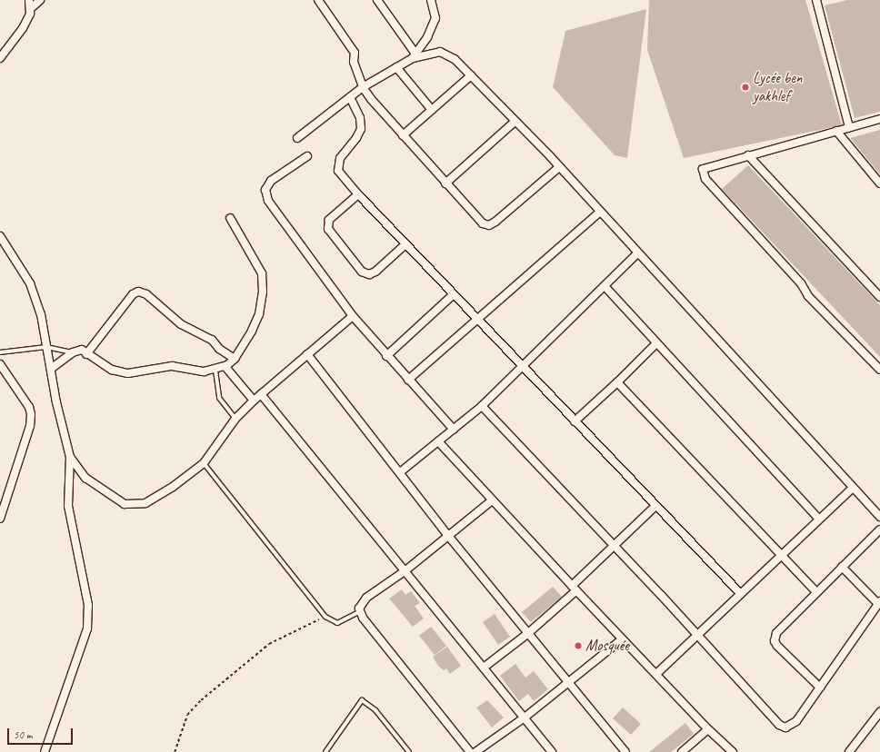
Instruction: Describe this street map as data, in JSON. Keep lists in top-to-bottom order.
{
  "places": ["Lycée ben yakhlef", "Mosquée"],
  "scale_bar": "50 m"
}
